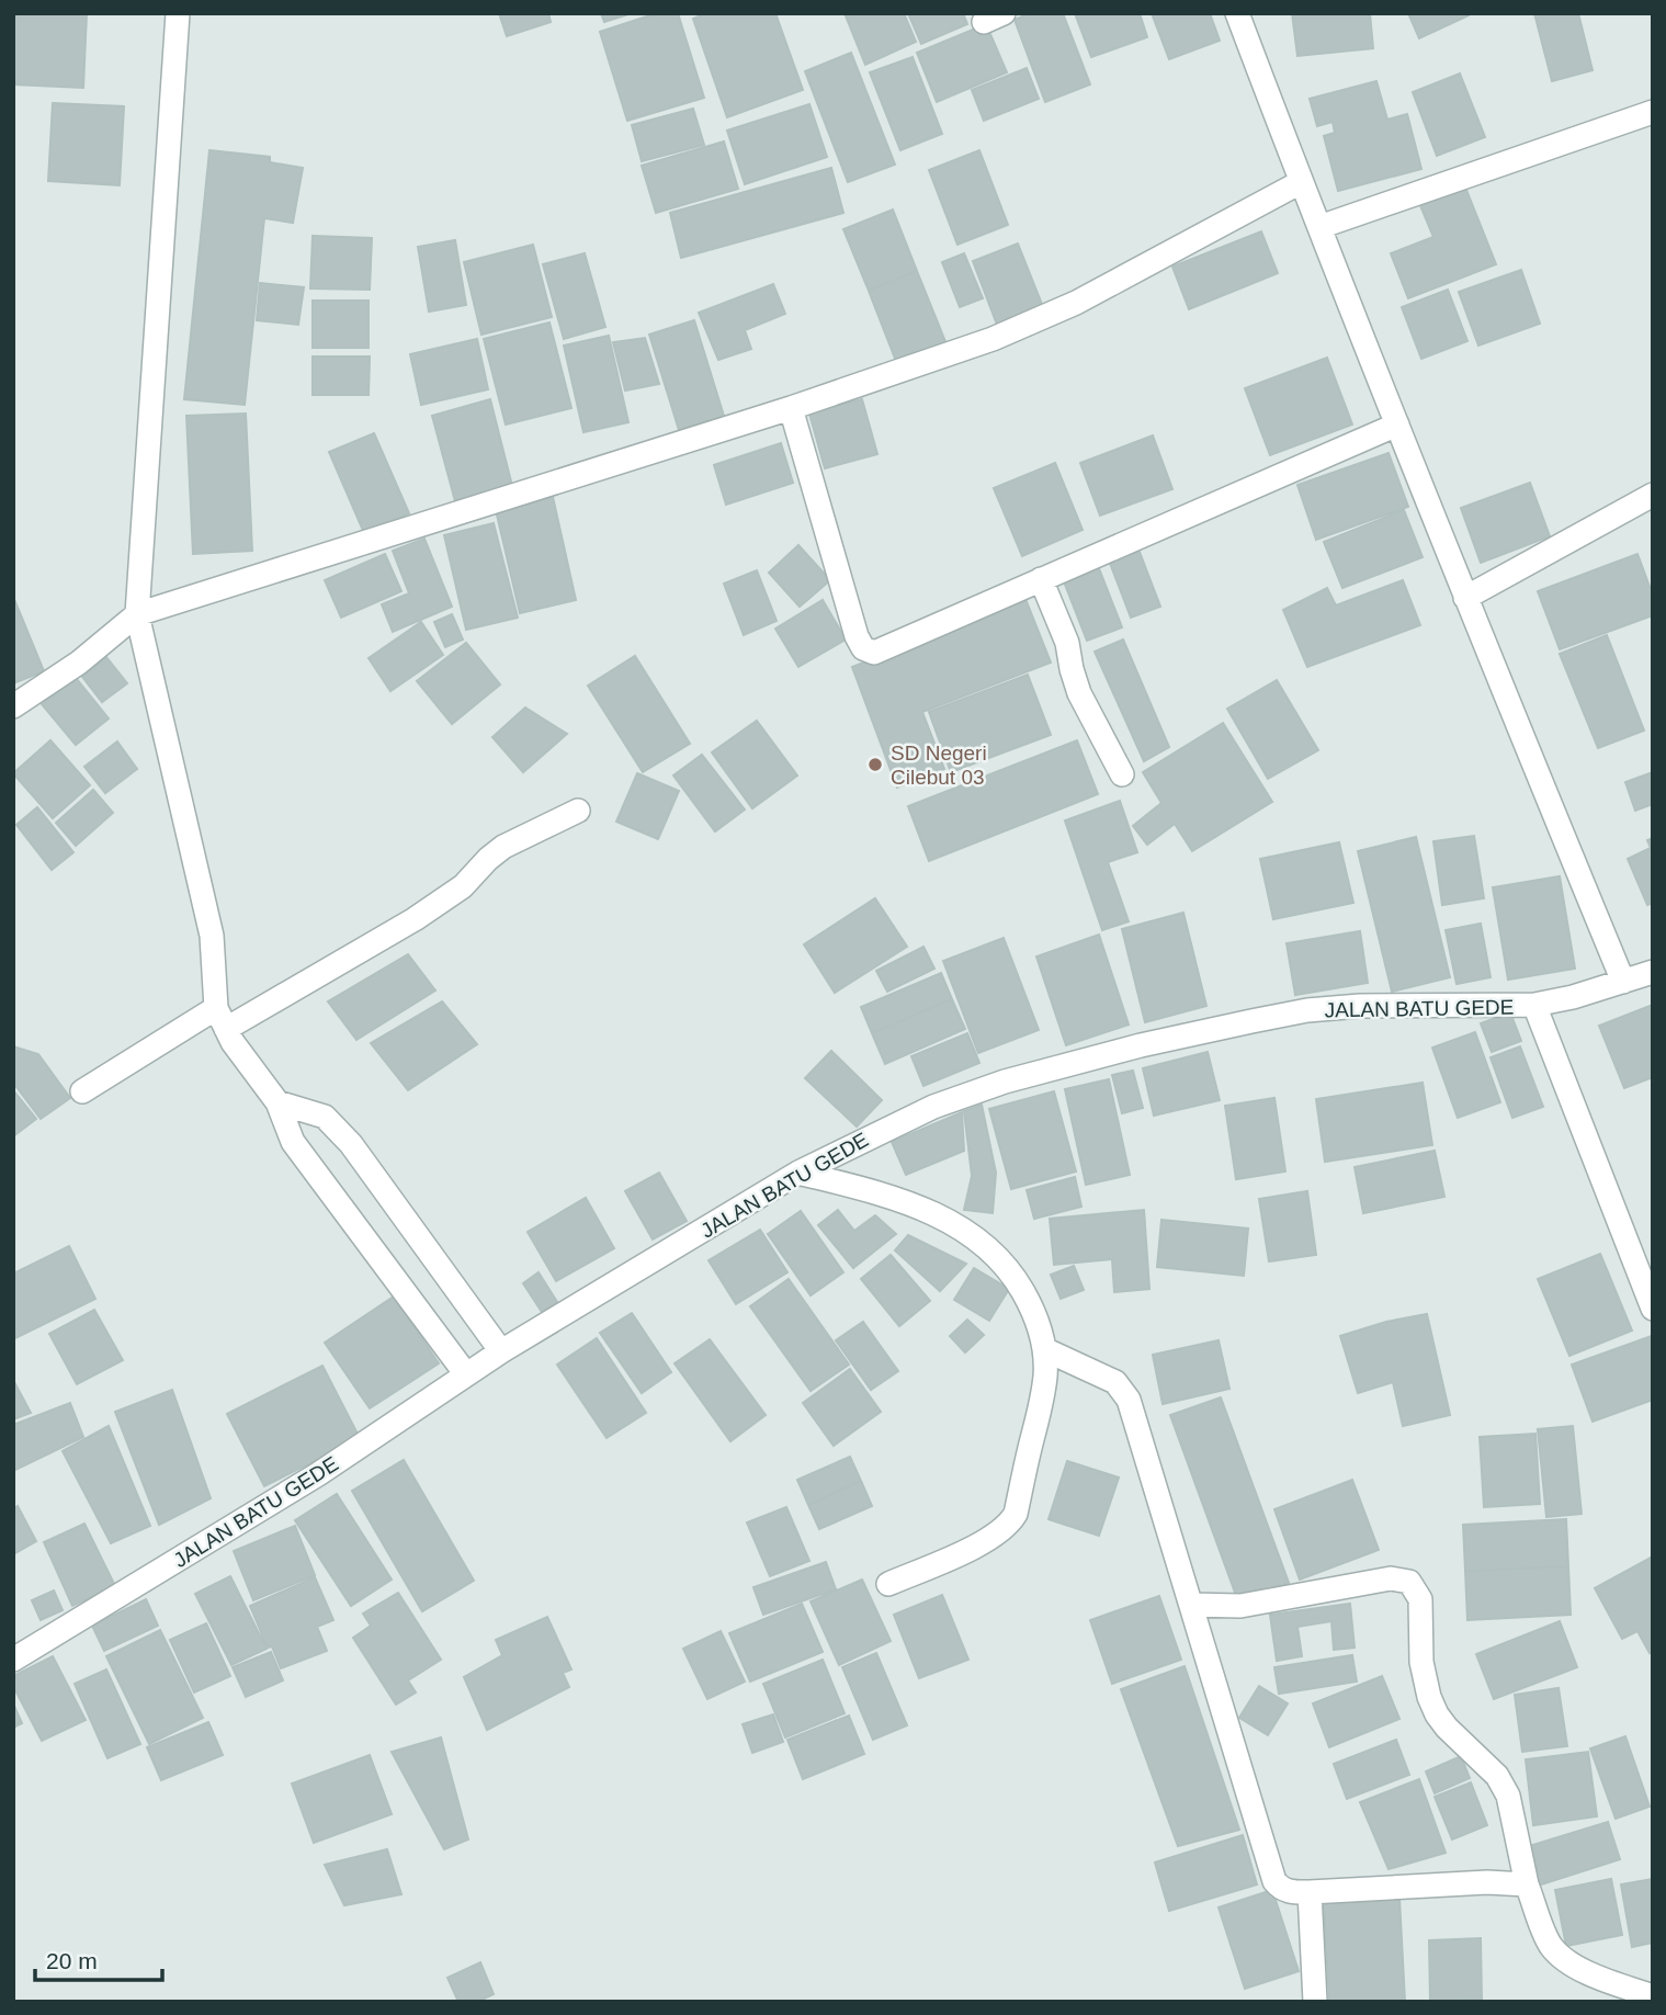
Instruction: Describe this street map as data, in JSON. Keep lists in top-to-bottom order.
{
  "streets": {
    "street": ["JALAN BATU GEDE"]
  },
  "places": ["SD Negeri Cilebut 03"],
  "scale_bar": "20 m"
}
